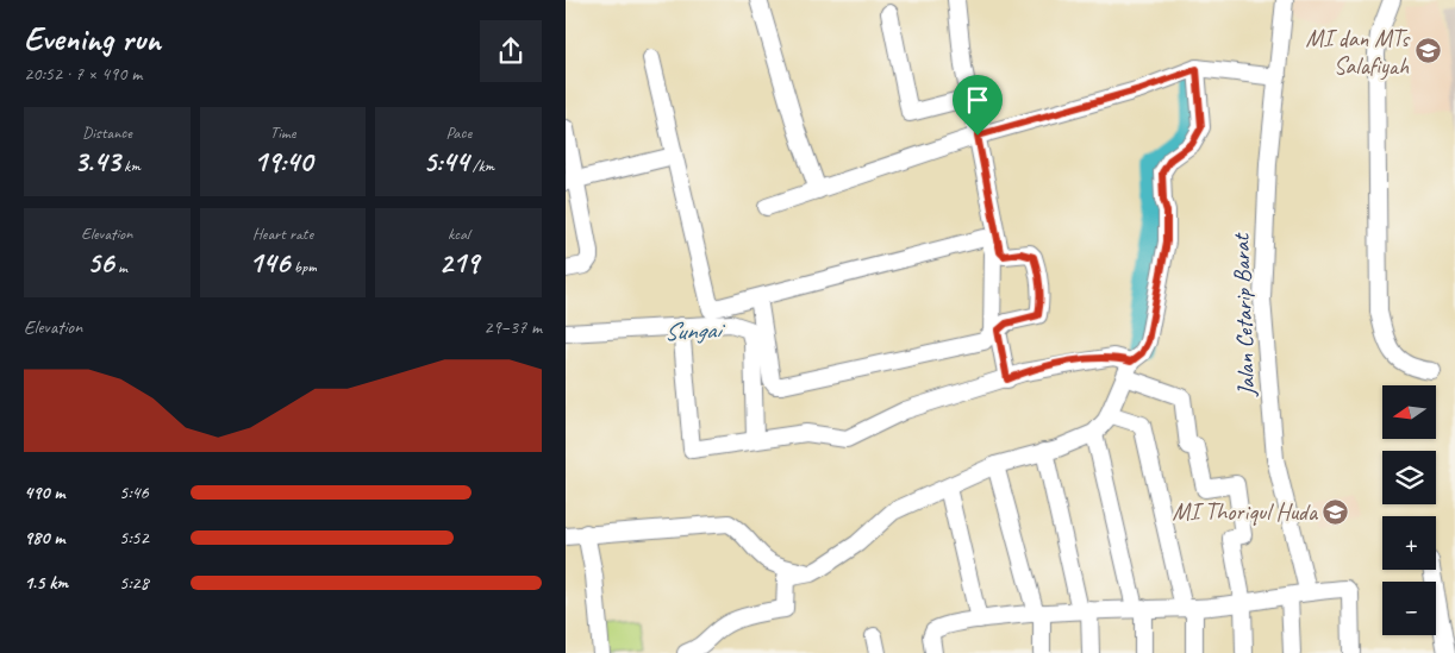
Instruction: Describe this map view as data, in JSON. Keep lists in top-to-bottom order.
{
  "streets": {
    "street": ["Jalan Cetarip Barat"]
  },
  "water": ["Sungai"],
  "places": {
    "school or university": ["MI dan MTs Salafiyah", "MI Thoriqul Huda"]
  },
  "north": "left",
  "page": {
    "heading": ["Evening run", "20:52 · 7 × 490 m"],
    "stats": [
      ["Distance", "3.43 km"],
      ["Time", "19:40"],
      ["Pace", "5:44 /km"],
      ["Elevation", "56 m"],
      ["Heart rate", "146 bpm"],
      ["kcal", "219"]
    ],
    "chart": ["Elevation", "29–37 m"],
    "map_buttons": ["+", "−"],
    "list": [
      {
        "name": "490 m",
        "note": "5:46"
      },
      {
        "name": "980 m",
        "note": "5:52"
      },
      {
        "name": "1.5 km",
        "note": "5:28"
      }
    ]
  }
}
